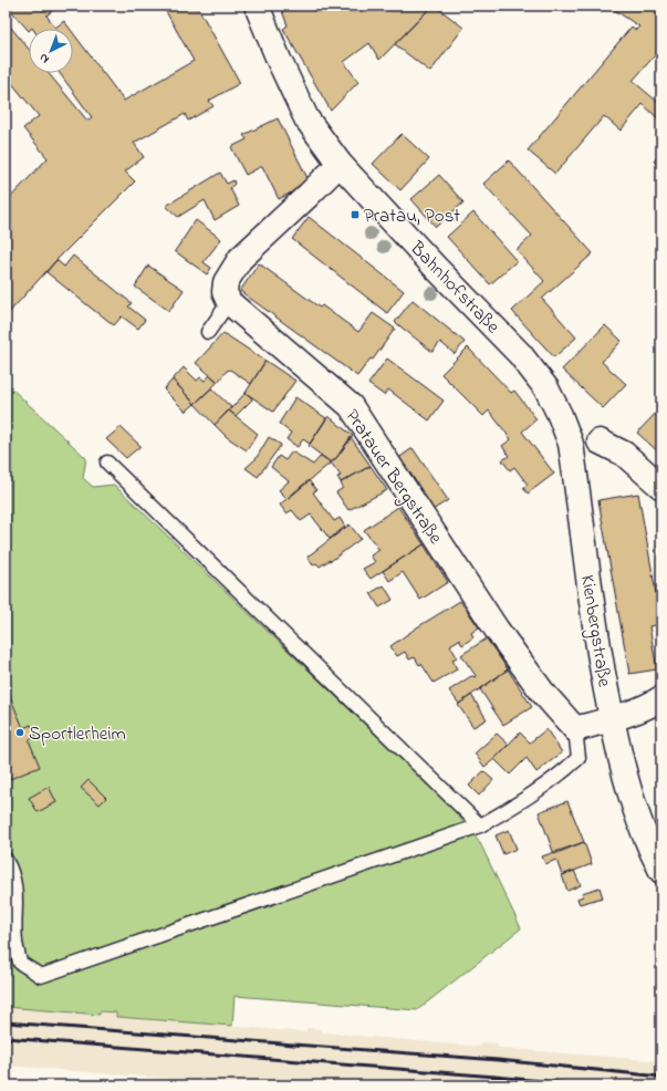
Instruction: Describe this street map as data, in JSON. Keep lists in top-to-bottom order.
{
  "streets": {
    "street": ["Bahnhofstraße", "Pratauer Bergstraße", "Kienbergstraße"]
  },
  "crossings": [
    ["Bahnhofstraße", "Kienbergstraße"]
  ],
  "places": {
    "transit": ["Pratau, Post"],
    "other": ["Sportlerheim"]
  },
  "north": "bottom left"
}
